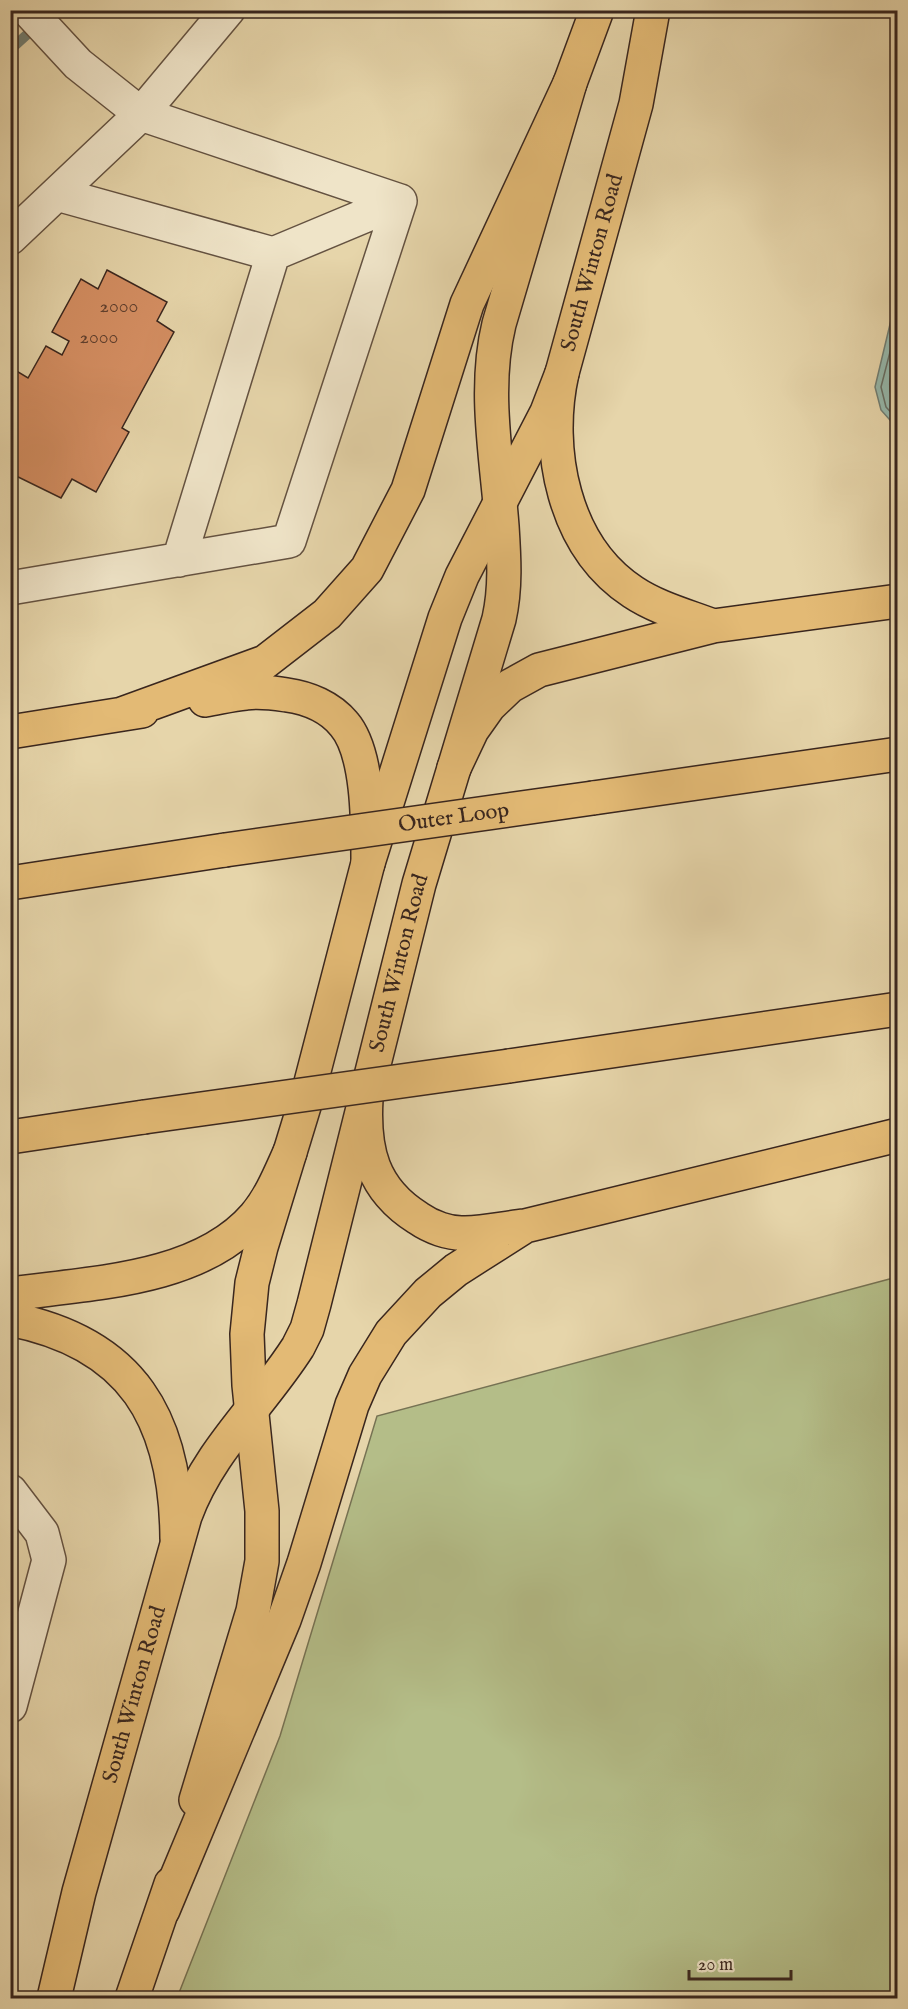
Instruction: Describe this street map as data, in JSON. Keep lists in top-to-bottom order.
{
  "streets": {
    "main road": ["South Winton Road", "Outer Loop"]
  },
  "house_numbers": ["2000", "2000"],
  "scale_bar": "20 m"
}
